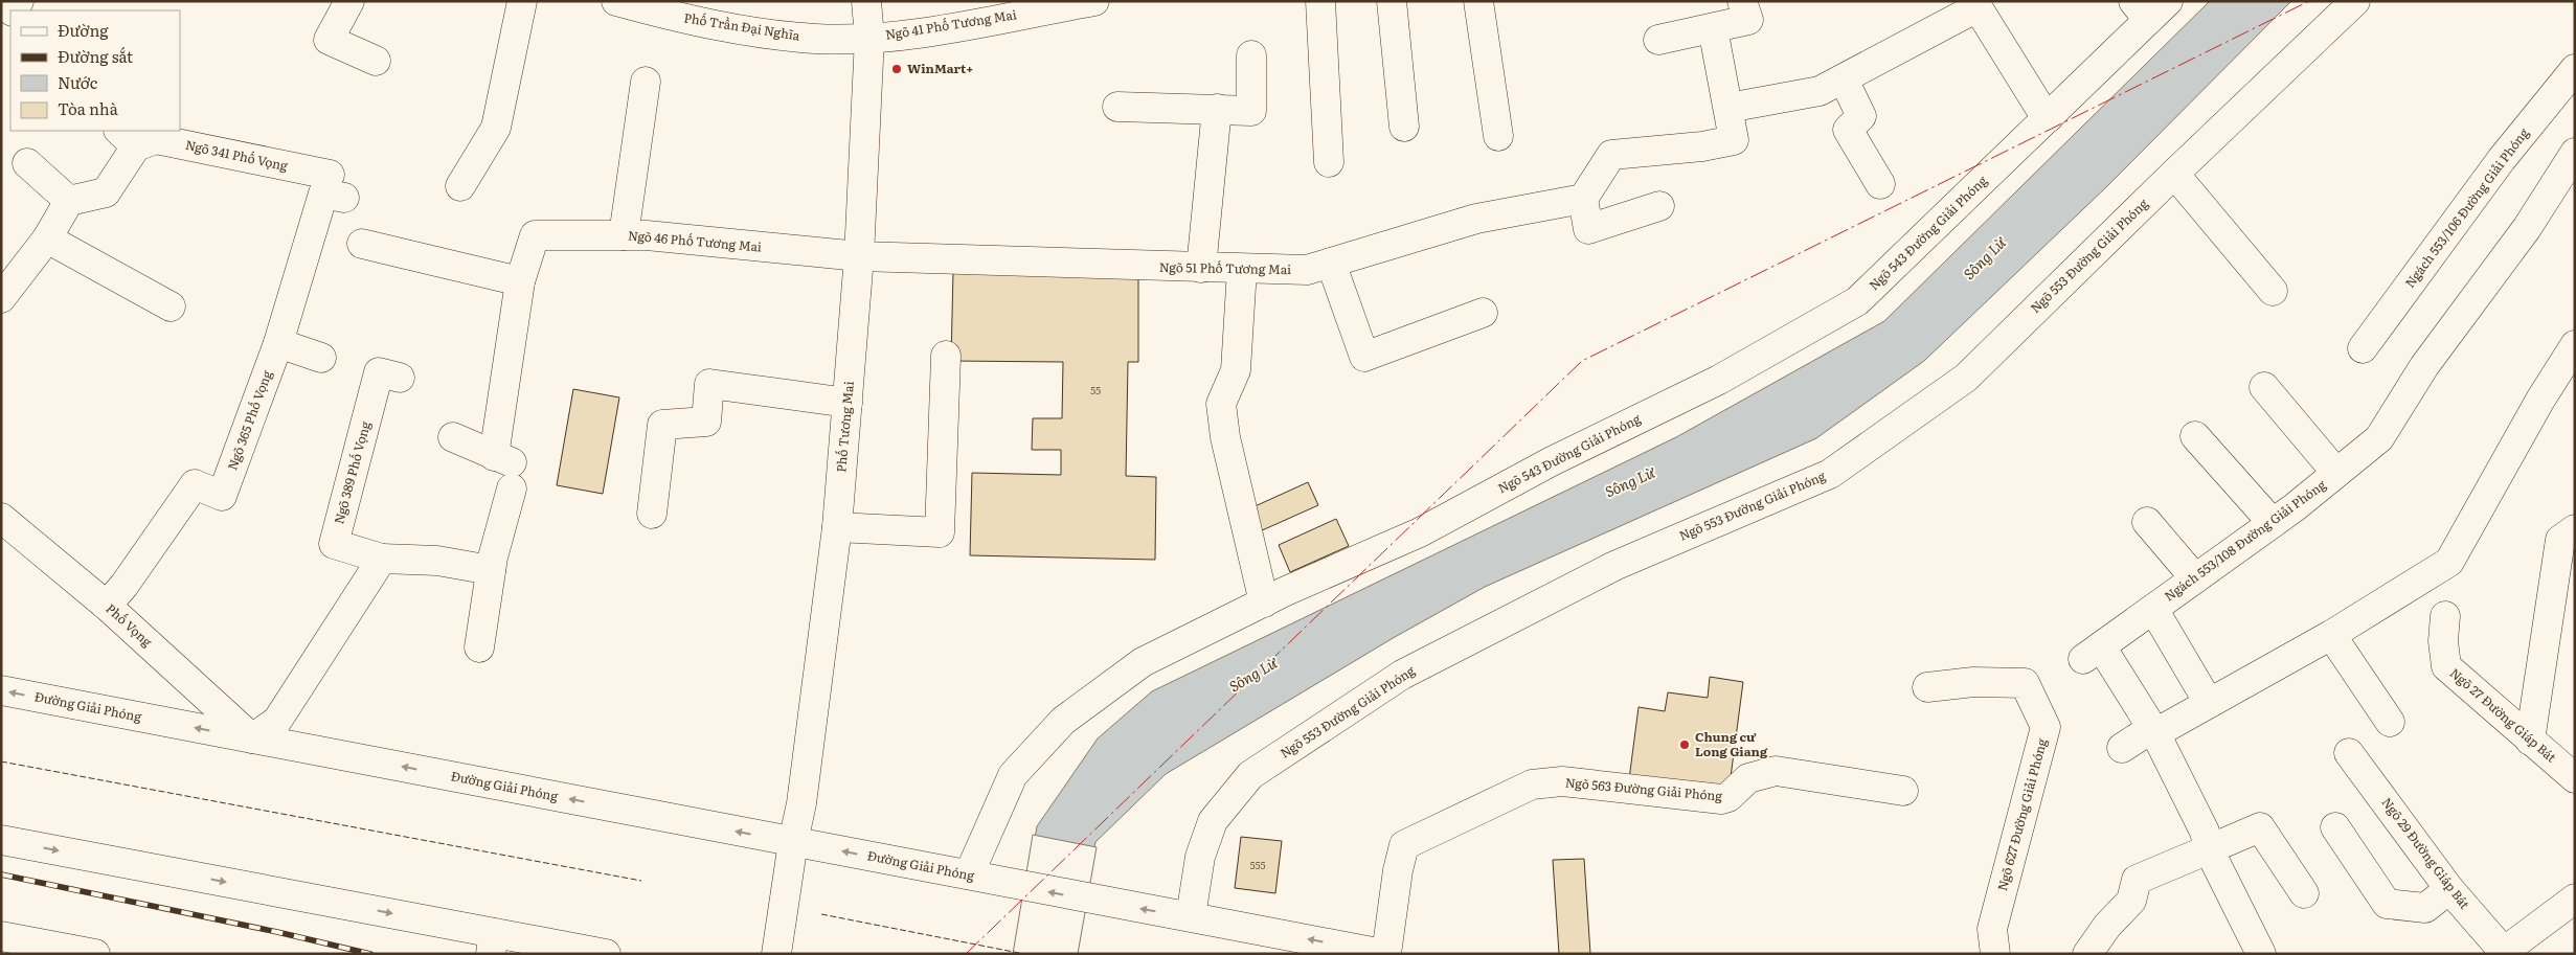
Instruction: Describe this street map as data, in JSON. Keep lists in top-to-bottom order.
{
  "streets": {
    "street": [
      "Ngõ 41 Phố Tương Mai",
      "Phố Trần Đại Nghĩa",
      "Ngõ 341 Phố Vọng",
      "Ngách 553/106 Đường Giải Phóng",
      "Ngõ 543 Đường Giải Phóng",
      "Ngõ 46 Phố Tương Mai",
      "Ngõ 553 Đường Giải Phóng",
      "Ngõ 51 Phố Tương Mai",
      "Ngõ 365 Phố Vọng",
      "Phố Tương Mai",
      "Ngõ 389 Phố Vọng",
      "Ngách 553/108 Đường Giải Phóng",
      "Phố Vọng",
      "Đường Giải Phóng",
      "Ngõ 27 Đường Giáp Bát",
      "Ngõ 563 Đường Giải Phóng",
      "Ngõ 627 Đường Giải Phóng",
      "Ngõ 29 Đường Giáp Bát"
    ]
  },
  "crossings": [
    ["Ngõ 41 Phố Tương Mai", "Phố Trần Đại Nghĩa"],
    ["Ngõ 41 Phố Tương Mai", "Phố Tương Mai"],
    ["Phố Trần Đại Nghĩa", "Phố Tương Mai"],
    ["Ngõ 341 Phố Vọng", "Ngõ 365 Phố Vọng"],
    ["Ngõ 543 Đường Giải Phóng", "Đường Giải Phóng"],
    ["Ngõ 46 Phố Tương Mai", "Ngõ 51 Phố Tương Mai"],
    ["Ngõ 46 Phố Tương Mai", "Phố Tương Mai"],
    ["Ngõ 553 Đường Giải Phóng", "Đường Giải Phóng"],
    ["Ngõ 51 Phố Tương Mai", "Phố Tương Mai"],
    ["Ngõ 365 Phố Vọng", "Phố Vọng"],
    ["Phố Tương Mai", "Đường Giải Phóng"],
    ["Phố Vọng", "Đường Giải Phóng"]
  ],
  "water": ["Sông Lừ"],
  "places": ["WinMart+", "Chung cư Long Giang"],
  "house_numbers": ["55", "555"],
  "legend": [
    "Đường",
    "Đường sắt",
    "Nước",
    "Tòa nhà"
  ]
}
